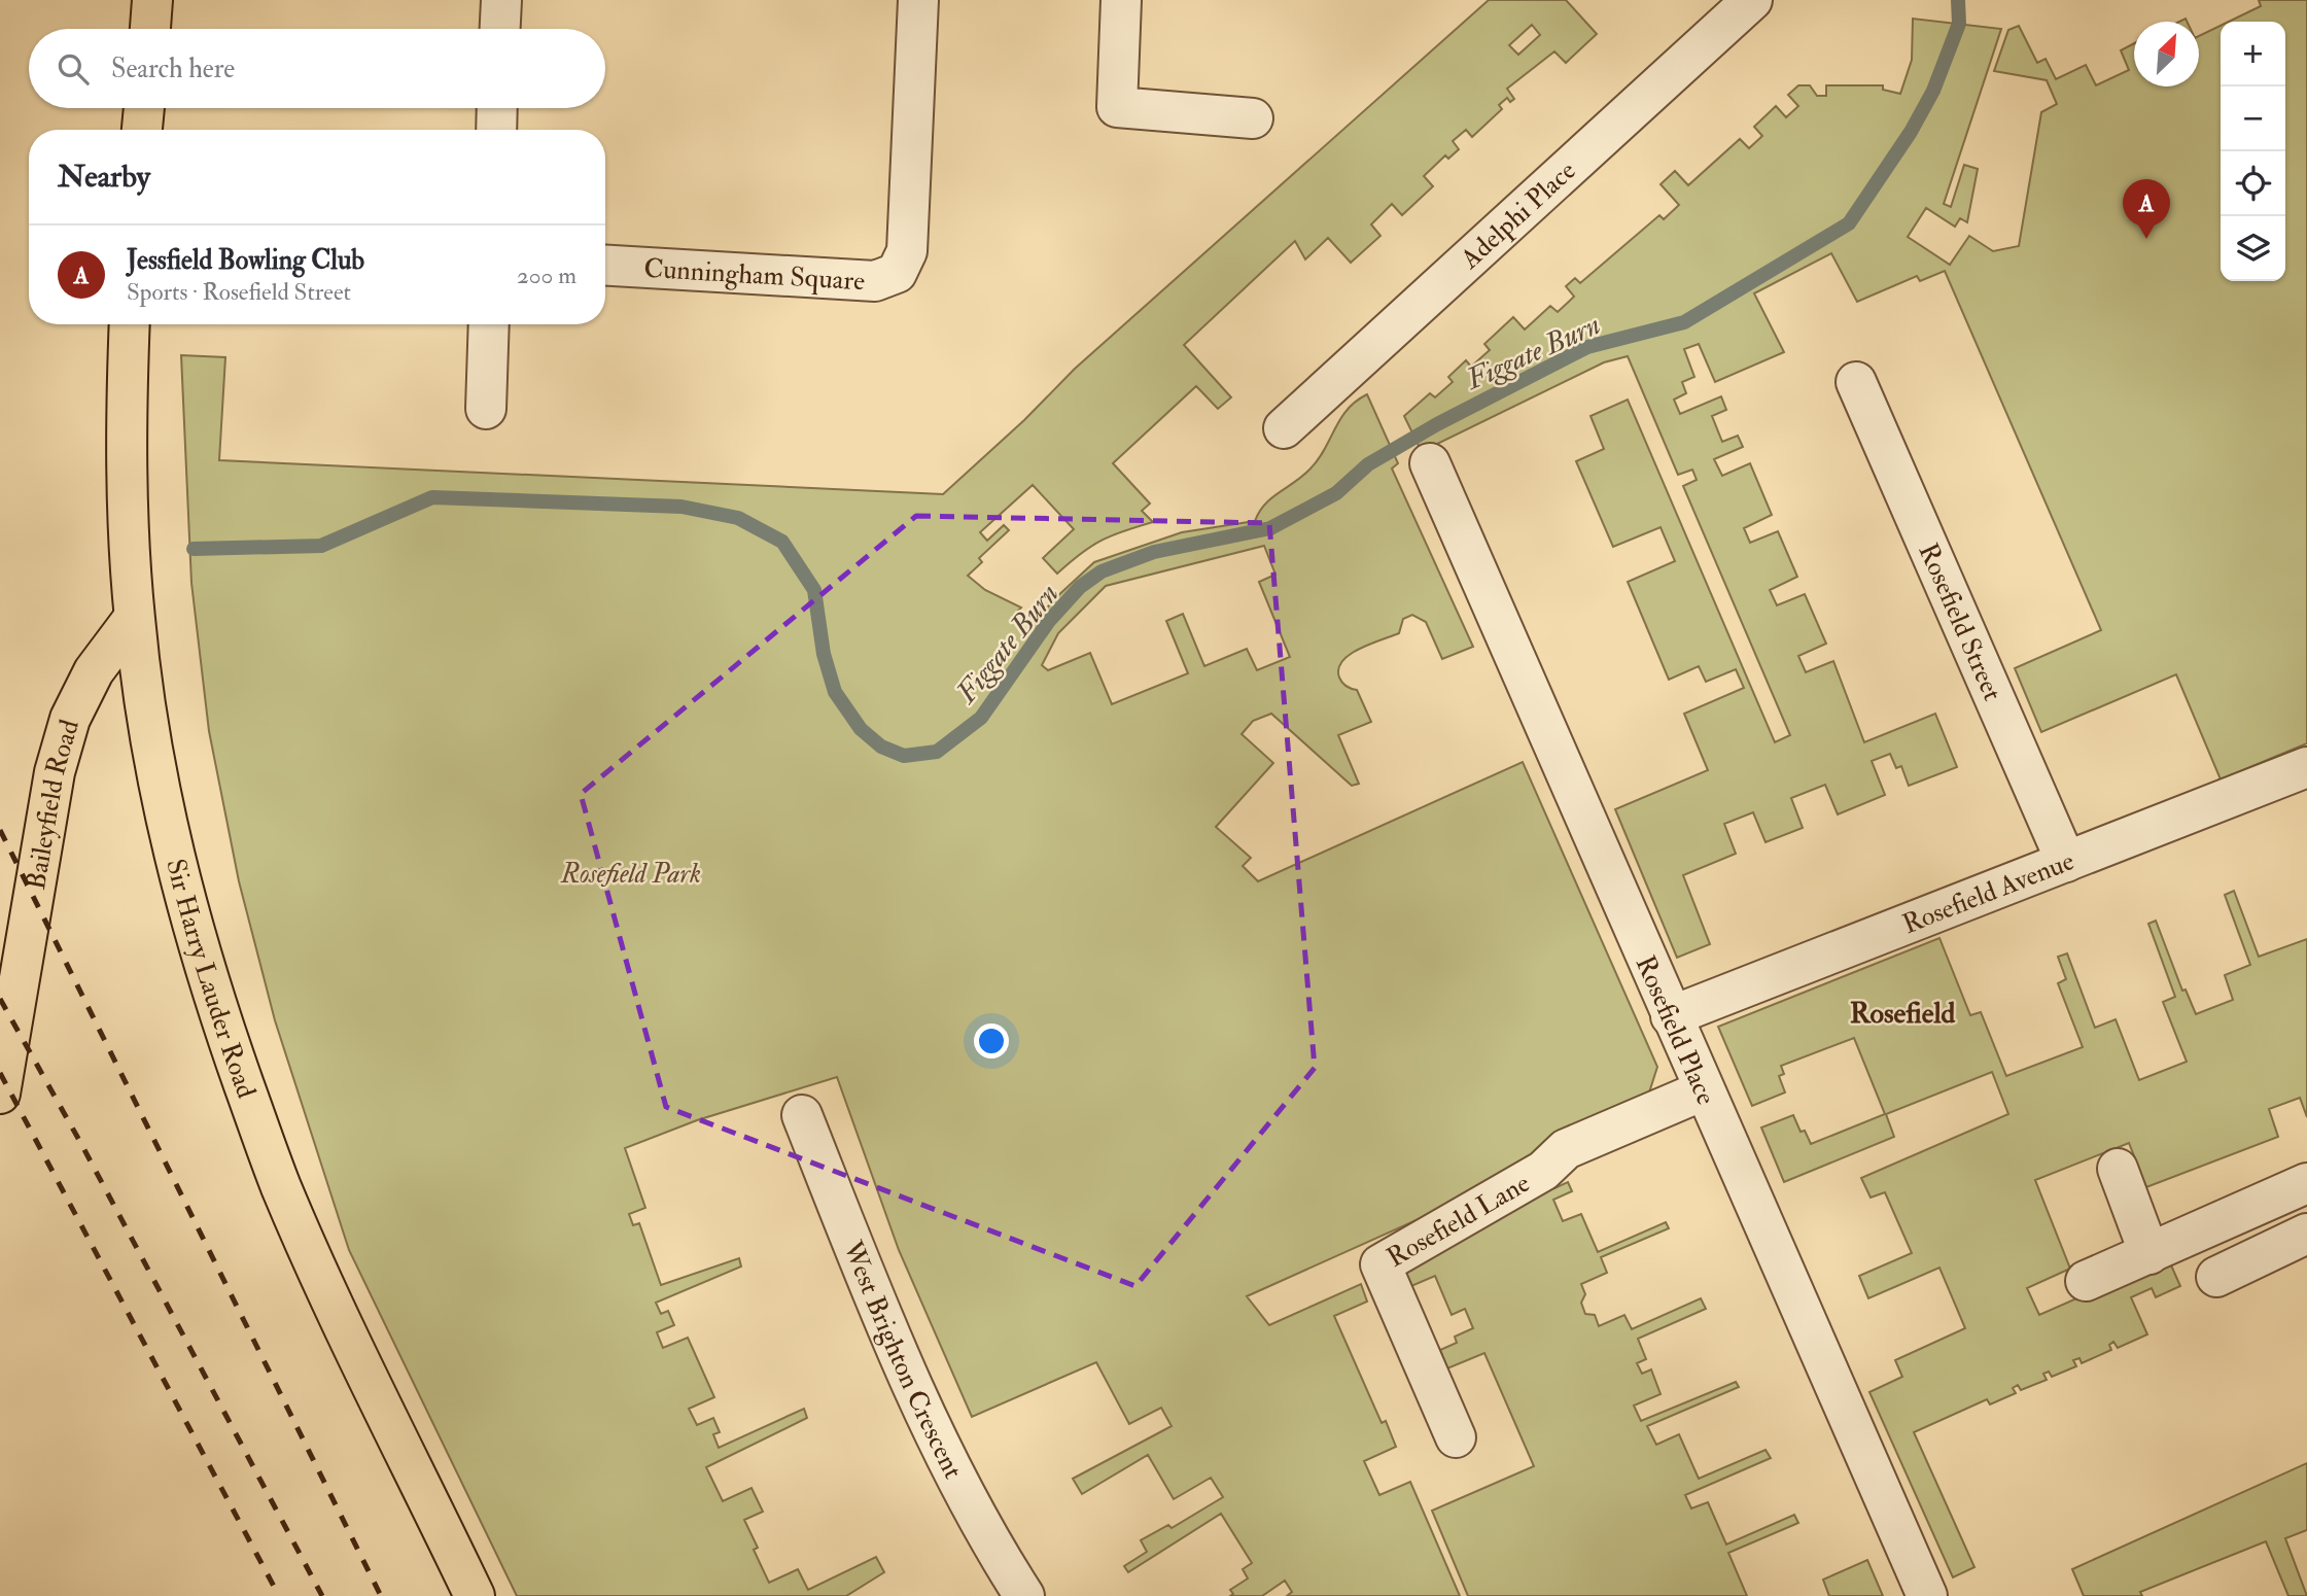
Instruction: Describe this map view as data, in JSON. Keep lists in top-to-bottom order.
{
  "streets": {
    "main road": ["Baileyfield Road", "Sir Harry Lauder Road"],
    "street": [
      "Adelphi Place",
      "Cunningham Square",
      "Rosefield Street",
      "Rosefield Avenue",
      "Rosefield Place",
      "Rosefield Lane",
      "West Brighton Crescent"
    ]
  },
  "crossings": [
    ["Rosefield Street", "Rosefield Avenue"],
    ["Baileyfield Road", "Sir Harry Lauder Road"],
    ["Rosefield Avenue", "Rosefield Place"],
    ["Rosefield Place", "Rosefield Lane"]
  ],
  "districts": ["Rosefield"],
  "water": ["Figgate Burn"],
  "parks": ["Rosefield Park"],
  "north": "top right",
  "page": {
    "map_buttons": ["+", "−"],
    "search": "Search here",
    "heading": "Nearby",
    "pins": "A",
    "list": [
      {
        "mark": "A",
        "name": "Jessfield Bowling Club",
        "note": "Sports · Rosefield Street",
        "value": "200 m"
      }
    ]
  }
}
